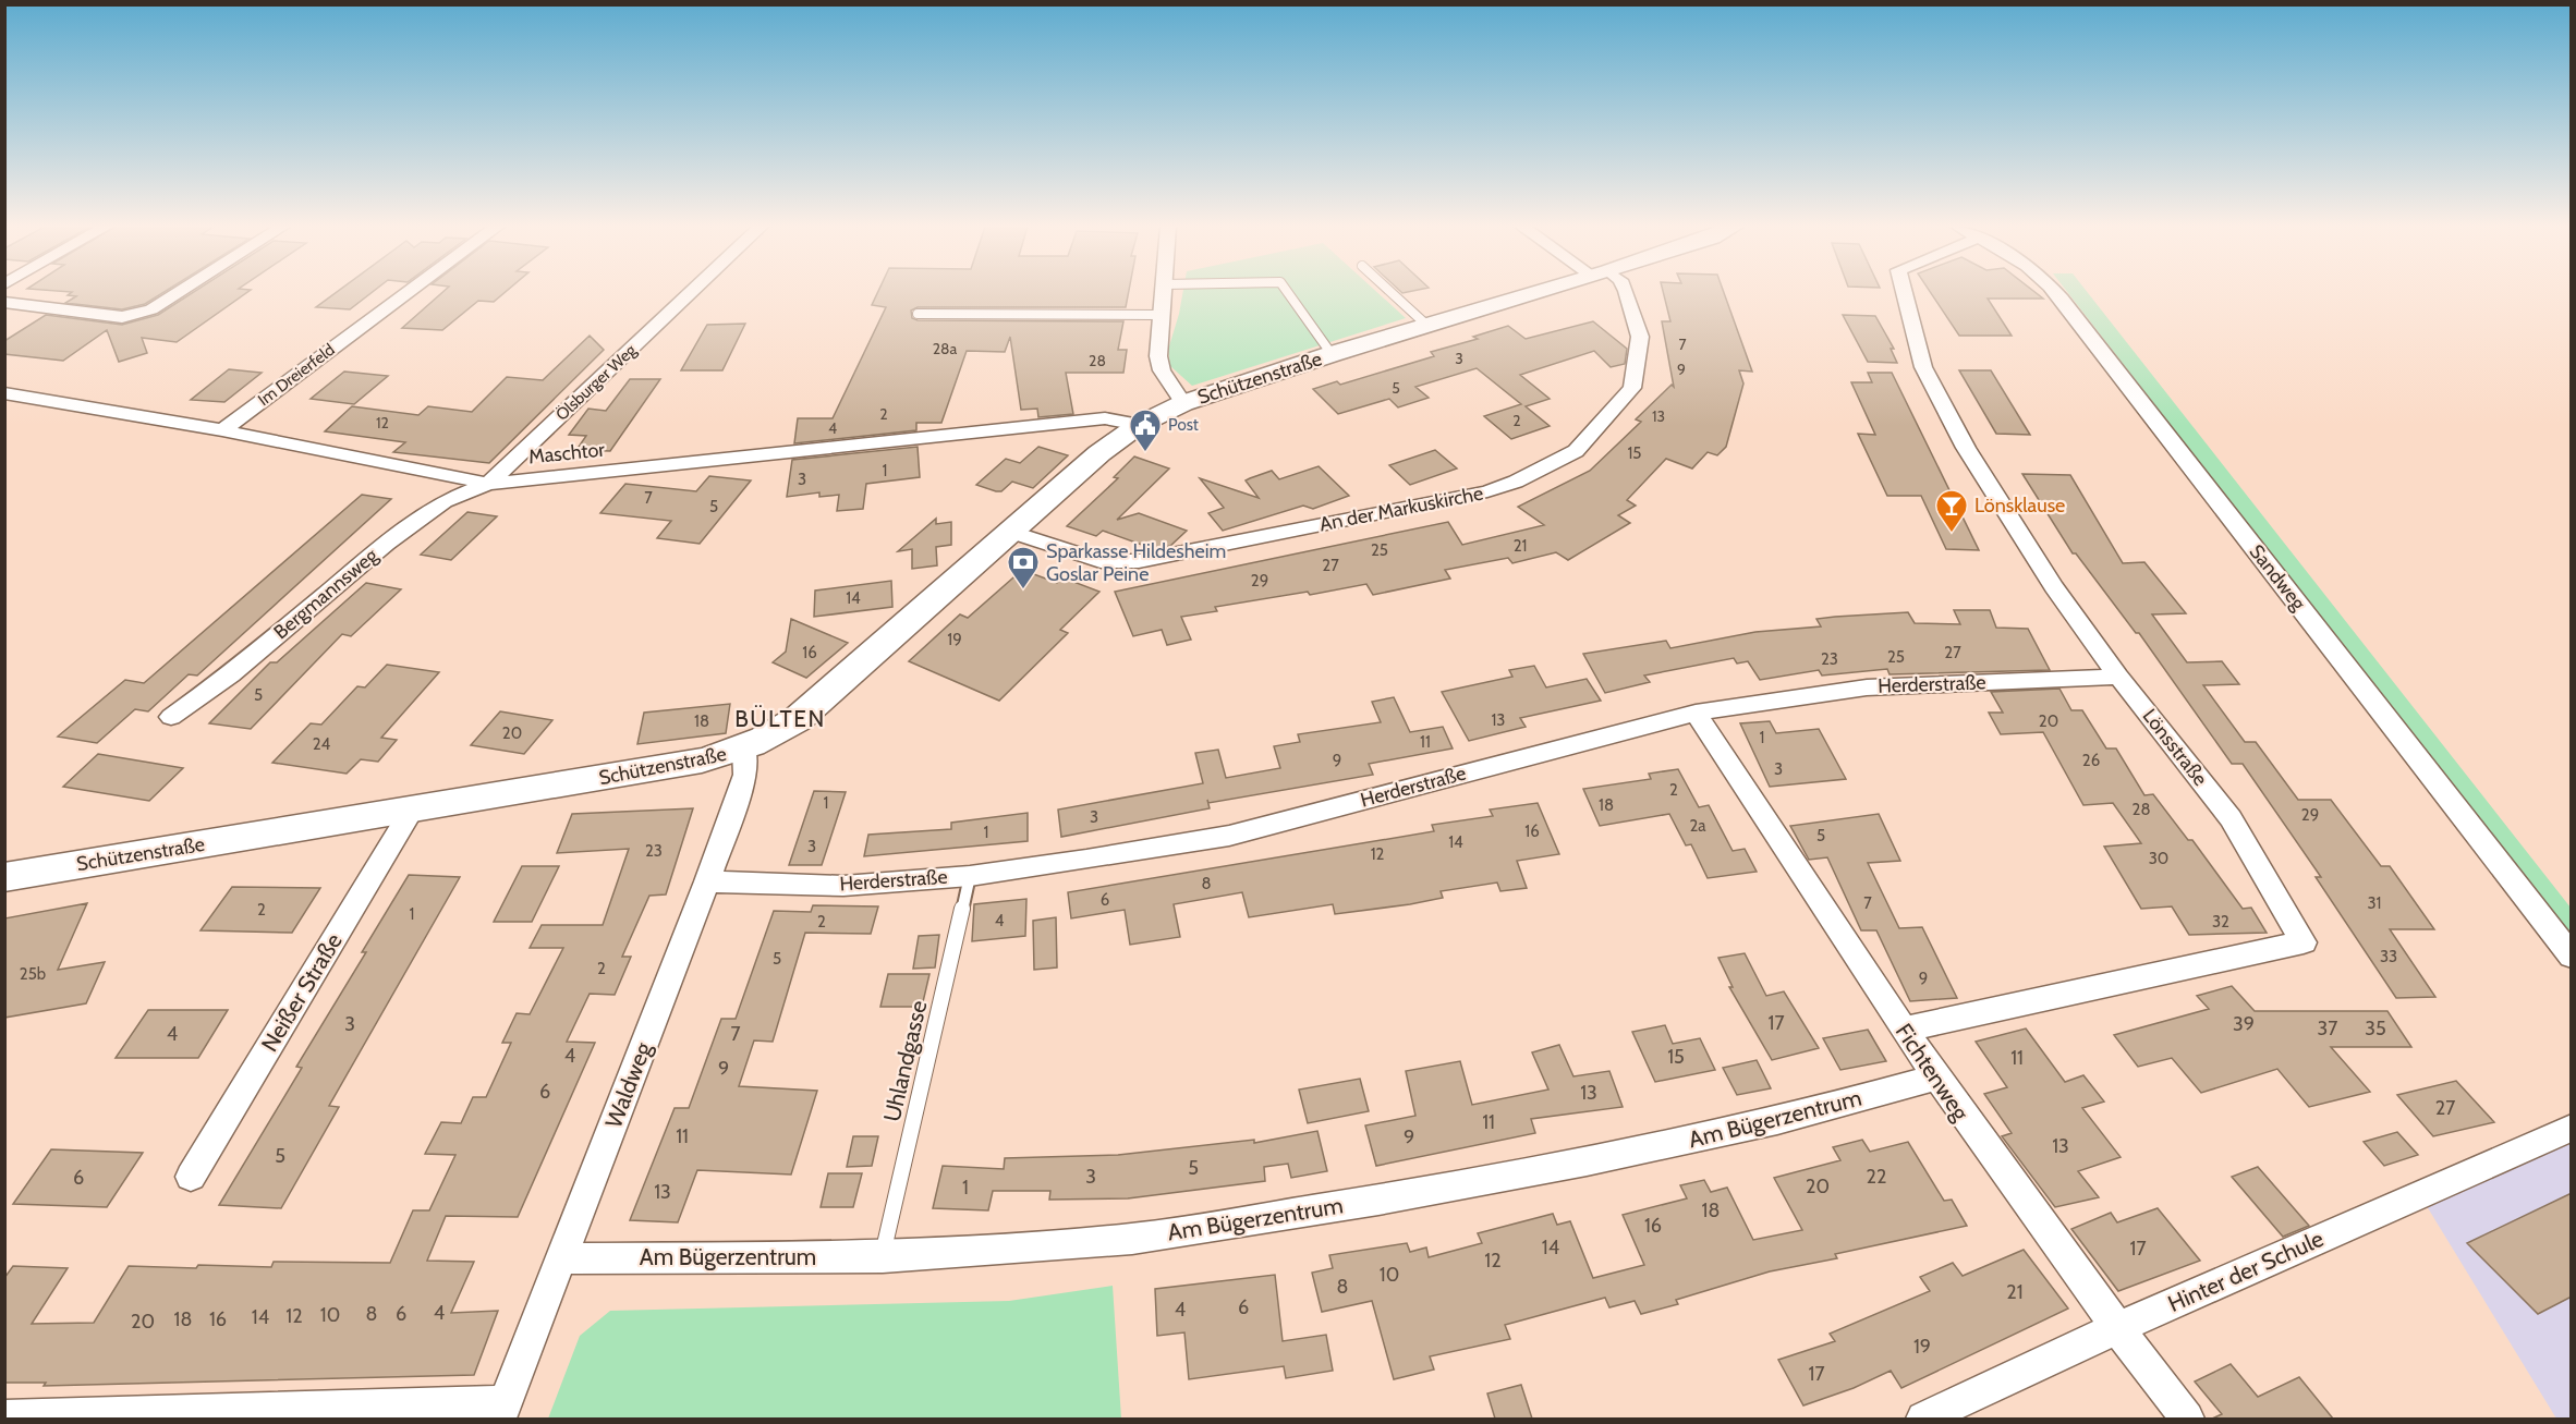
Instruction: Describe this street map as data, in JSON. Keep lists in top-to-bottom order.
{
  "streets": {
    "street": [
      "Im Dreierfeld",
      "Schützenstraße",
      "Ölsburger Weg",
      "Maschtor",
      "An der Markuskirche",
      "Sandweg",
      "Bergmannsweg",
      "Herderstraße",
      "Lönsstraße",
      "Neißer Straße",
      "Fichtenweg",
      "Waldweg",
      "Am Bügerzentrum",
      "Hinter der Schule"
    ],
    "lane": ["Uhlandgasse"]
  },
  "crossings": [
    ["Im Dreierfeld", "Maschtor"],
    ["Schützenstraße", "Maschtor"],
    ["Schützenstraße", "An der Markuskirche"],
    ["Schützenstraße", "Neißer Straße"],
    ["Schützenstraße", "Waldweg"],
    ["Ölsburger Weg", "Maschtor"],
    ["Ölsburger Weg", "Bergmannsweg"],
    ["Maschtor", "Bergmannsweg"],
    ["Herderstraße", "Lönsstraße"],
    ["Herderstraße", "Uhlandgasse"],
    ["Herderstraße", "Fichtenweg"],
    ["Herderstraße", "Waldweg"],
    ["Lönsstraße", "Fichtenweg"],
    ["Uhlandgasse", "Am Bügerzentrum"],
    ["Fichtenweg", "Am Bügerzentrum"],
    ["Fichtenweg", "Hinter der Schule"],
    ["Waldweg", "Am Bügerzentrum"]
  ],
  "districts": ["BÜLTEN"],
  "places": {
    "public building": ["Post"],
    "bar": ["Lönsklause"],
    "bank": ["Sparkasse Hildesheim Goslar Peine"]
  },
  "house_numbers": [
    "7",
    "28a",
    "3",
    "28",
    "9",
    "5",
    "2",
    "13",
    "2",
    "12",
    "4",
    "15",
    "1",
    "3",
    "7",
    "5",
    "21",
    "25",
    "27",
    "29",
    "14",
    "19",
    "16",
    "27",
    "25",
    "23",
    "5",
    "13",
    "18",
    "20",
    "20",
    "1",
    "11",
    "24",
    "9",
    "26",
    "3",
    "2",
    "1",
    "18",
    "28",
    "29",
    "3",
    "2a",
    "16",
    "1",
    "5",
    "14",
    "3",
    "23",
    "12",
    "30",
    "8",
    "6",
    "7",
    "31",
    "2",
    "1",
    "4",
    "2",
    "32",
    "33",
    "5",
    "2",
    "25b",
    "9",
    "17",
    "3",
    "39",
    "37",
    "35",
    "4",
    "7",
    "4",
    "15",
    "11",
    "9",
    "6",
    "13",
    "27",
    "11",
    "11",
    "9",
    "13",
    "5",
    "5",
    "3",
    "22",
    "6",
    "20",
    "1",
    "13",
    "18",
    "16",
    "14",
    "17",
    "12",
    "10",
    "8",
    "21",
    "6",
    "4",
    "4",
    "8",
    "6",
    "10",
    "12",
    "14",
    "18",
    "16",
    "20",
    "19",
    "17"
  ]
}
